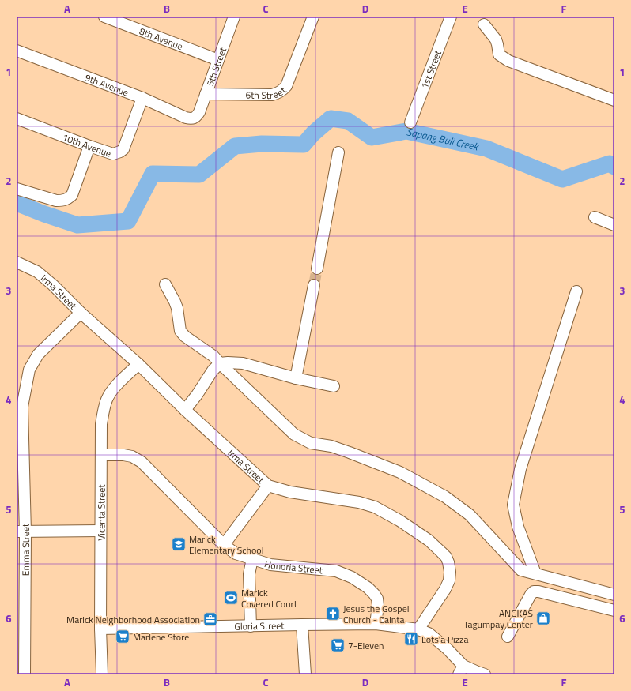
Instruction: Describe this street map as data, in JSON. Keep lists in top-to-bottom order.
{
  "streets": {
    "street": [
      "8th Avenue",
      "5th Street",
      "1st Street",
      "9th Avenue",
      "6th Street",
      "10th Avenue",
      "Irma Street",
      "Vicenta Street",
      "Emma Street",
      "Honoria Street",
      "Gloria Street"
    ]
  },
  "crossings": [
    ["8th Avenue", "5th Street"],
    ["5th Street", "9th Avenue"],
    ["5th Street", "6th Street"],
    ["9th Avenue", "10th Avenue"],
    ["Irma Street", "Vicenta Street"],
    ["Irma Street", "Emma Street"],
    ["Irma Street", "Gloria Street"],
    ["Vicenta Street", "Honoria Street"],
    ["Vicenta Street", "Gloria Street"],
    ["Honoria Street", "Gloria Street"]
  ],
  "water": ["Sapang Buli Creek"],
  "places": {
    "school or university": ["Marick Elementary School"],
    "sports": ["Marick Covered Court"],
    "church": ["Jesus the Gospel Church - Cainta"],
    "shop": ["ANGKAS Tagumpay Center"],
    "office": ["Marick Neighborhood Association"],
    "supermarket": ["Marlene Store", "7-Eleven"],
    "restaurant": ["Lots'a Pizza"]
  },
  "grid": {
    "columns": [
      "A",
      "B",
      "C",
      "D",
      "E",
      "F"
    ],
    "rows": [
      "1",
      "2",
      "3",
      "4",
      "5",
      "6"
    ]
  }
}
